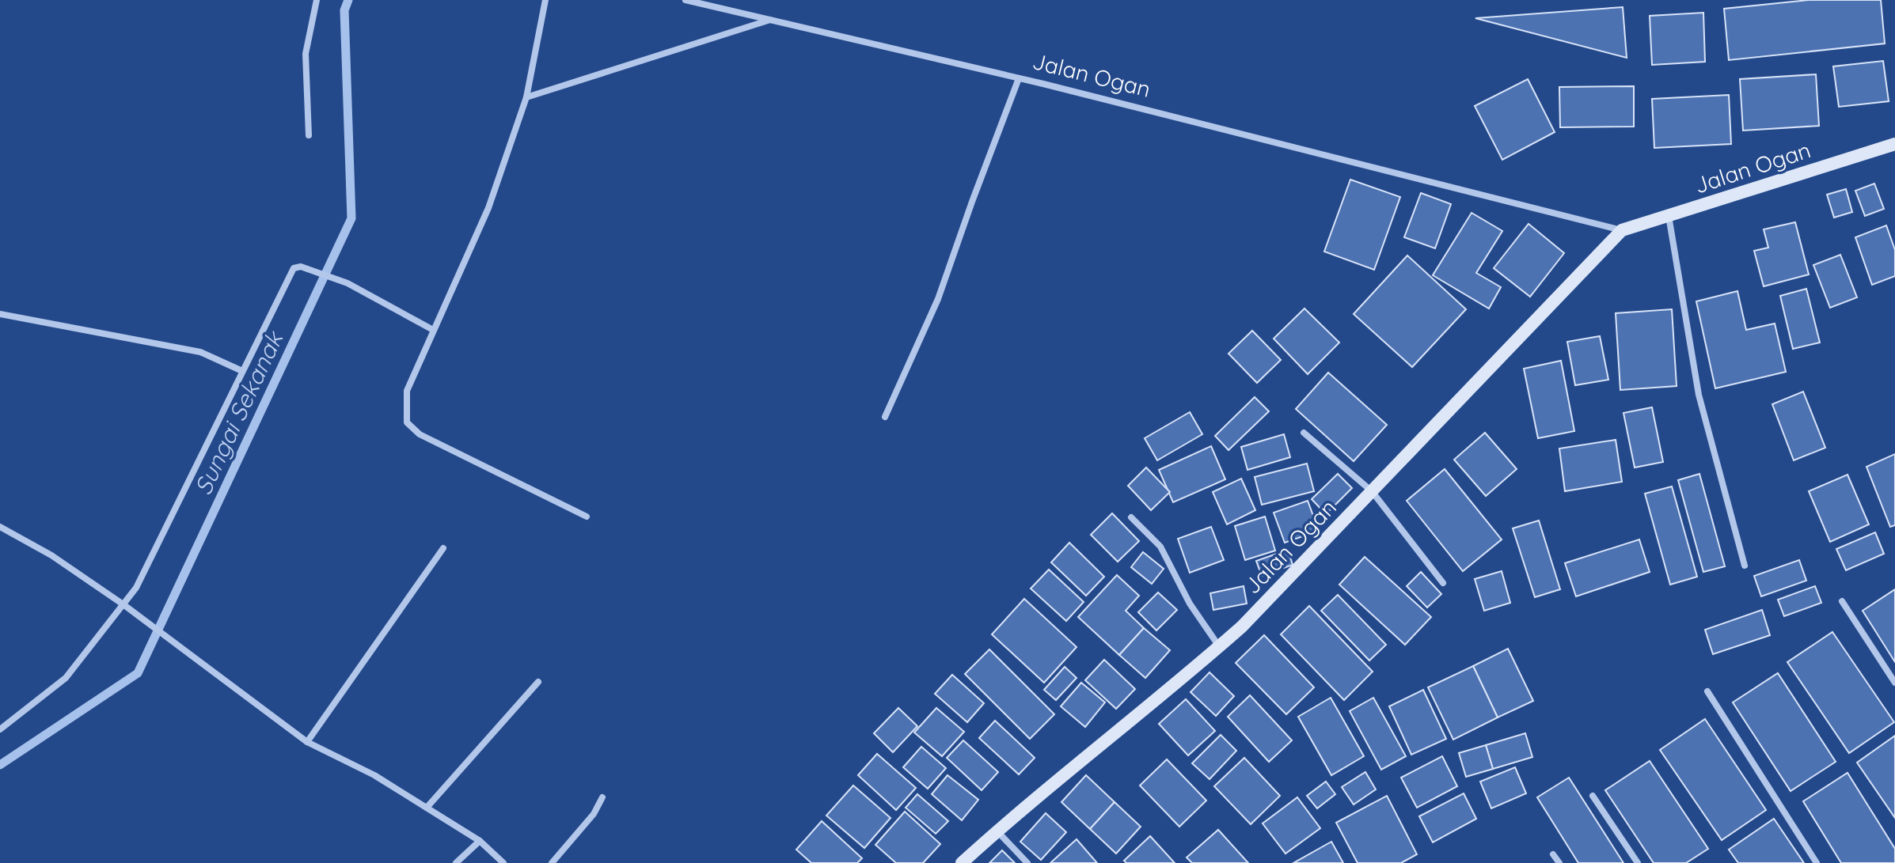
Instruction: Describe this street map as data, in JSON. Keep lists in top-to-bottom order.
{
  "streets": {
    "main road": ["Jalan Ogan"]
  },
  "water": ["Sungai Sekanak"]
}
